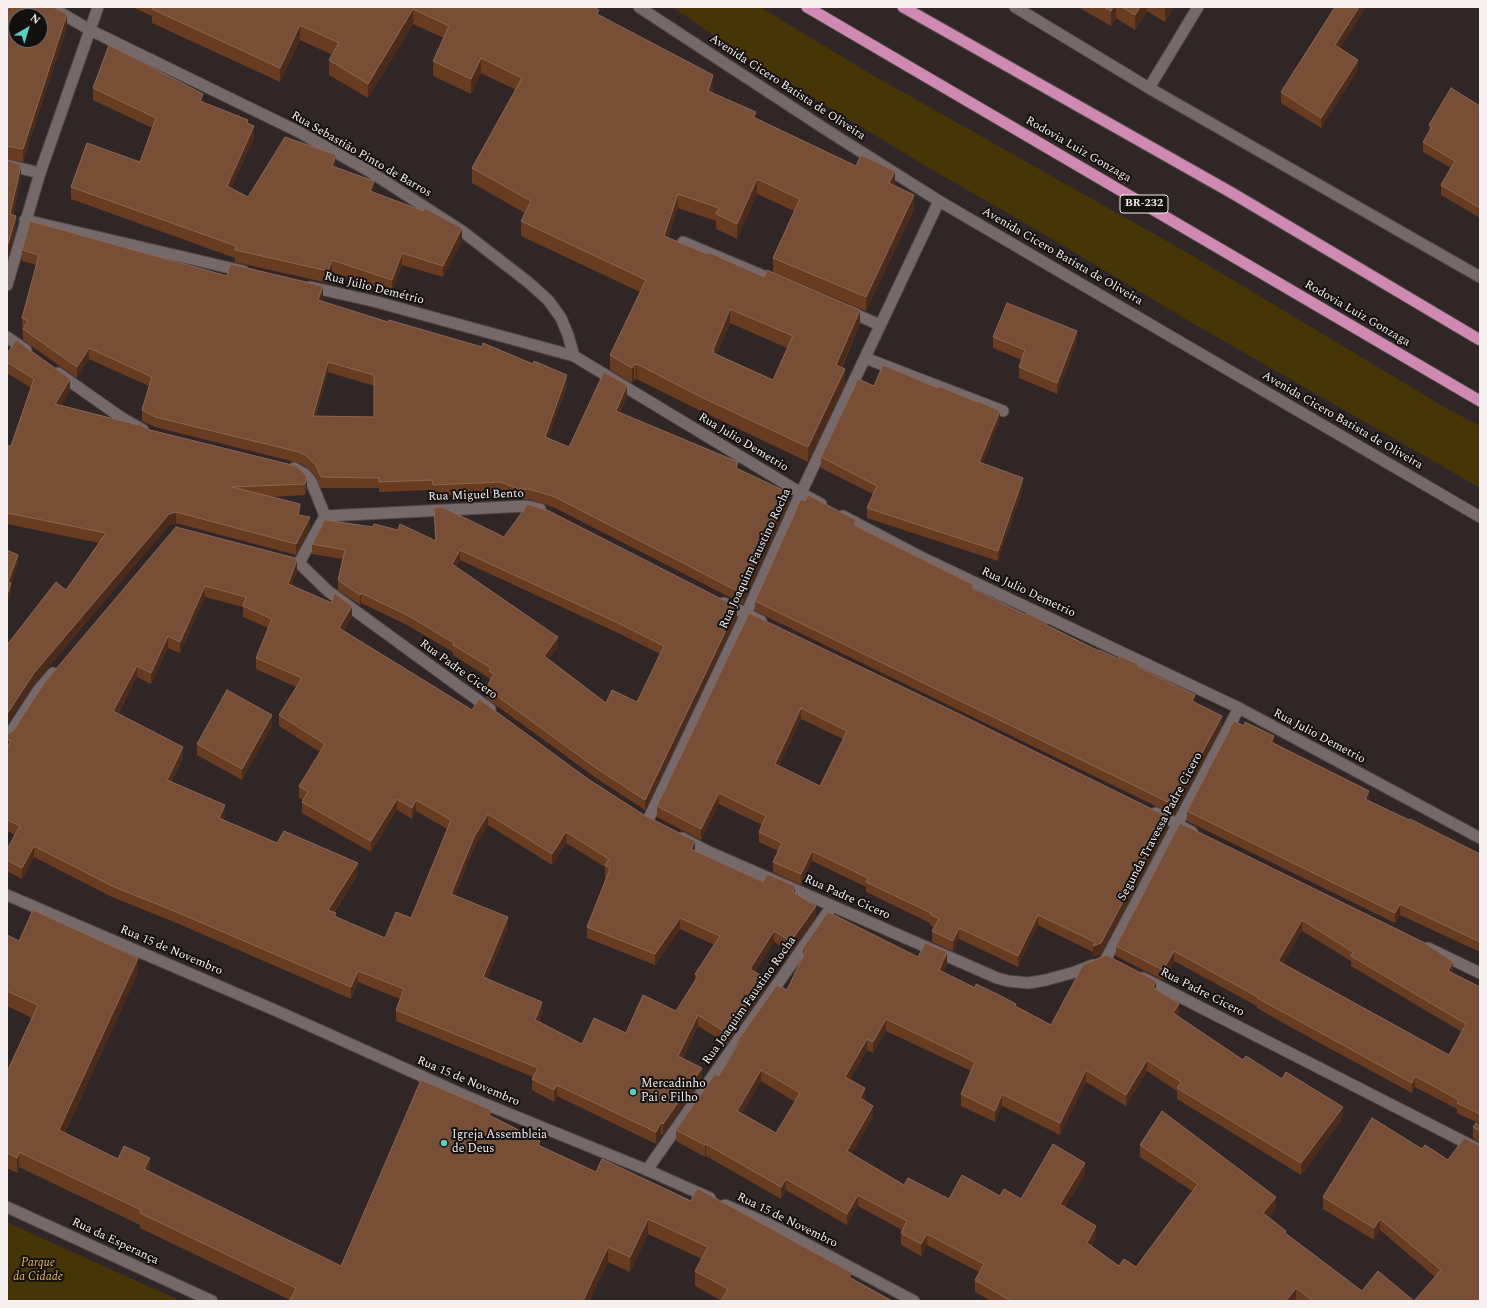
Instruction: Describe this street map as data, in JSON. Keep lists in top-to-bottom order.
{
  "streets": {
    "highway": ["Rodovia Luiz Gonzaga", "BR-232"],
    "street": [
      "Avenida Cicero Batista de Oliveira",
      "Rua Sebastião Pinto de Barros",
      "Rua Júlio Demétrio",
      "Rua Julio Demetrio",
      "Rua Miguel Bento",
      "Rua Joaquim Faustino Rocha",
      "Rua Padre Cicero",
      "Segunda Travessa Padre Cicero",
      "Rua 15 de Novembro",
      "Rua da Esperança"
    ]
  },
  "crossings": [
    ["Avenida Cicero Batista de Oliveira", "Rua Joaquim Faustino Rocha"],
    ["Rua Sebastião Pinto de Barros", "Rua Júlio Demétrio"],
    ["Rua Sebastião Pinto de Barros", "Rua Julio Demetrio"],
    ["Rua Júlio Demétrio", "Rua Julio Demetrio"],
    ["Rua Julio Demetrio", "Rua Joaquim Faustino Rocha"],
    ["Rua Julio Demetrio", "Segunda Travessa Padre Cicero"],
    ["Rua Miguel Bento", "Rua Padre Cicero"],
    ["Rua Joaquim Faustino Rocha", "Rua Padre Cicero"],
    ["Rua Joaquim Faustino Rocha", "Rua 15 de Novembro"],
    ["Rua Padre Cicero", "Segunda Travessa Padre Cicero"]
  ],
  "parks": ["Parque da Cidade"],
  "places": ["Mercadinho Pai e Filho", "Igreja Assembleia de Deus"],
  "north": "top right"
}
